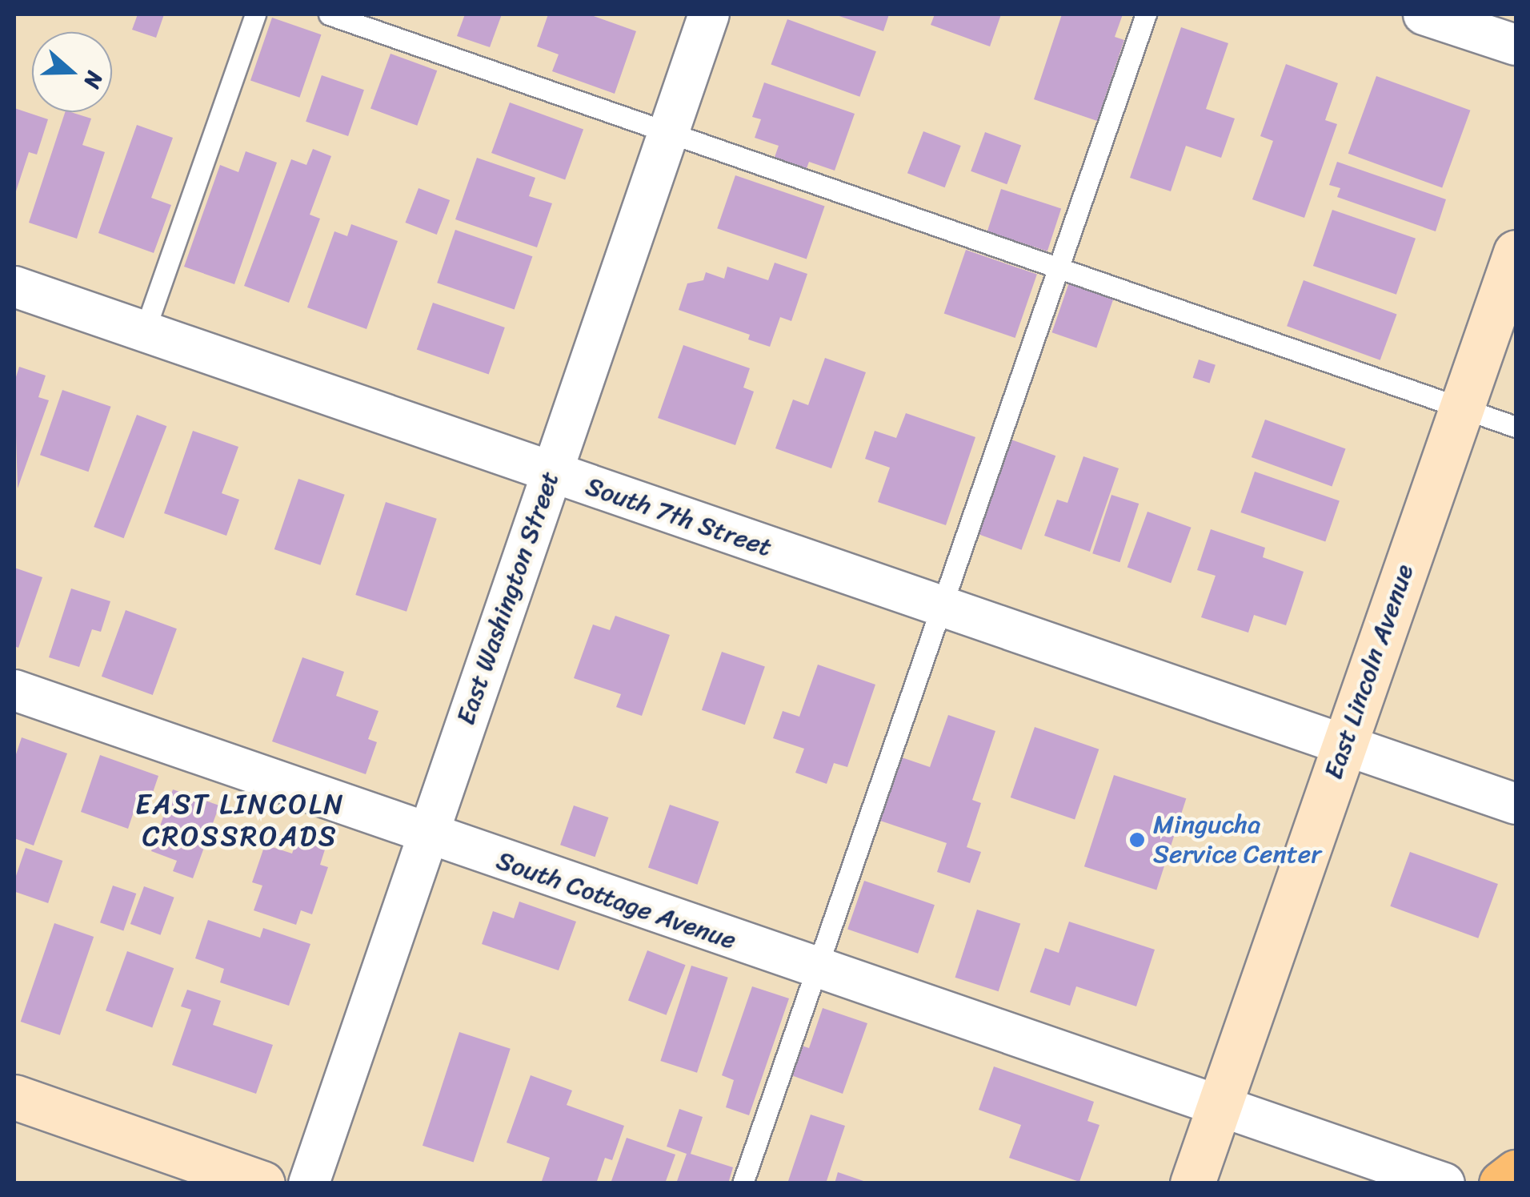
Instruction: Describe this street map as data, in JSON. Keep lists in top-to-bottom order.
{
  "streets": {
    "main road": ["East Lincoln Avenue"],
    "street": ["South 7th Street", "East Washington Street", "South Cottage Avenue"]
  },
  "crossings": [
    ["South 7th Street", "East Washington Street"],
    ["South 7th Street", "East Lincoln Avenue"],
    ["East Washington Street", "South Cottage Avenue"],
    ["East Lincoln Avenue", "South Cottage Avenue"]
  ],
  "districts": ["EAST LINCOLN CROSSROADS"],
  "places": ["Mingucha Service Center"],
  "north": "right"
}
